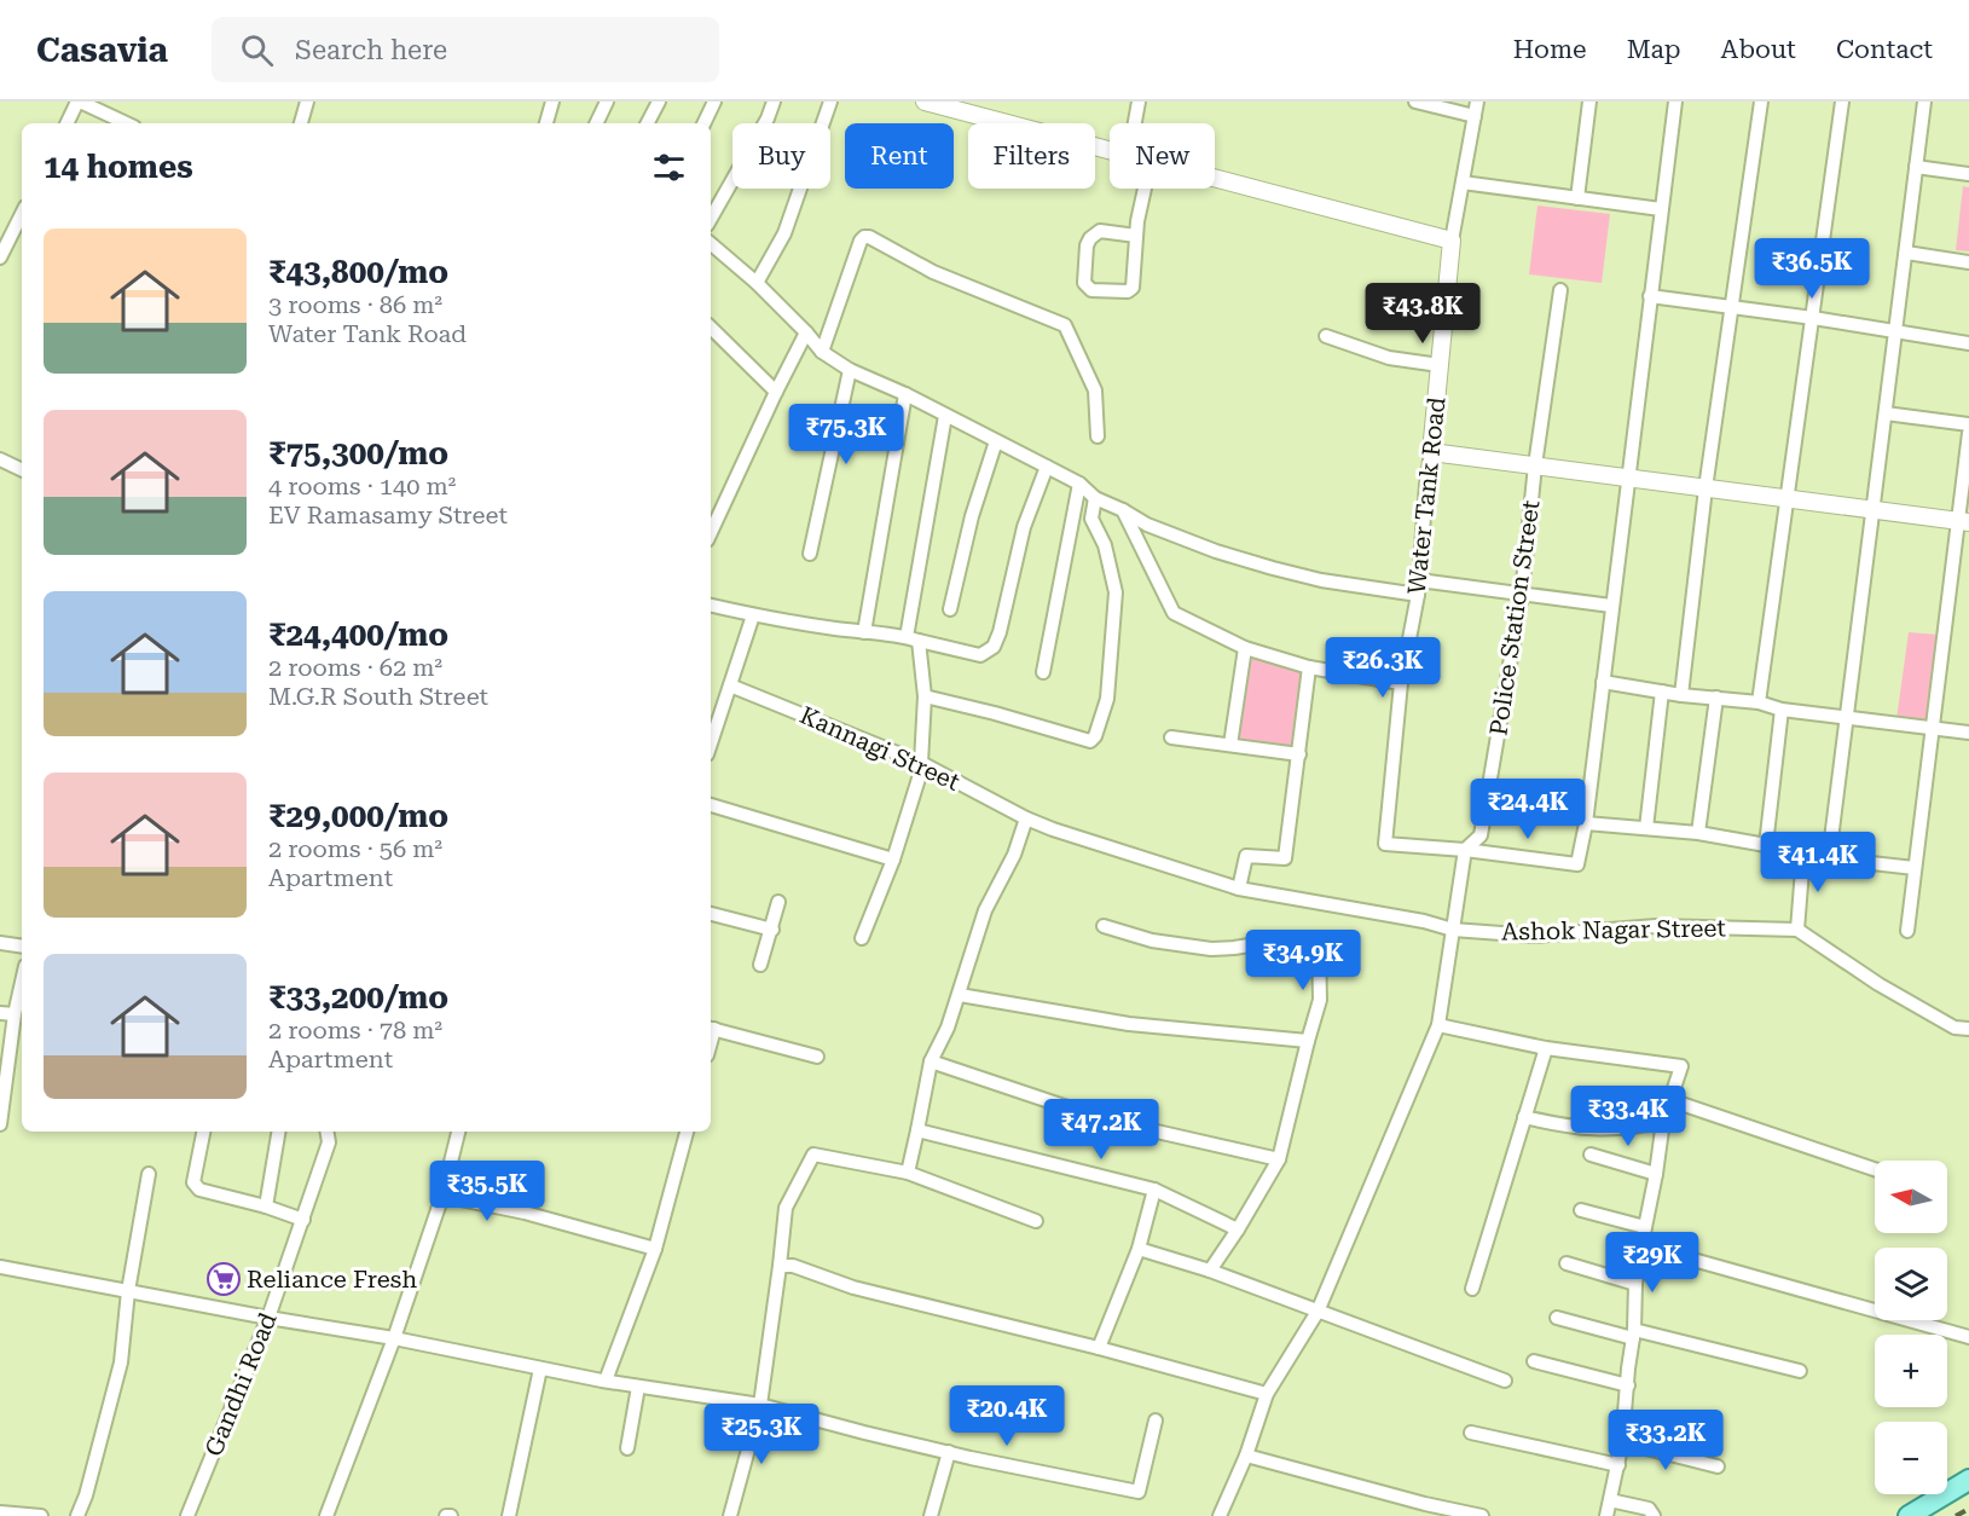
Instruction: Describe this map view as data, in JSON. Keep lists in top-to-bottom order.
{
  "streets": {
    "street": [
      "Water Tank Road",
      "Police Station Street",
      "Kannagi Street",
      "Ashok Nagar Street",
      "Gandhi Road"
    ]
  },
  "crossings": [
    ["Water Tank Road", "Police Station Street"],
    ["Kannagi Street", "Ashok Nagar Street"]
  ],
  "places": {
    "supermarket": ["Reliance Fresh"]
  },
  "north": "left",
  "page": {
    "header": "Casavia",
    "search": "Search here",
    "nav": [
      "Home",
      "Map",
      "About",
      "Contact"
    ],
    "chip": [
      "Buy",
      "Rent",
      "Filters",
      "New"
    ],
    "heading": "14 homes",
    "list": [
      {
        "name": "₹43,800/mo",
        "note": "3 rooms · 86 m² · Water Tank Road"
      },
      {
        "name": "₹75,300/mo",
        "note": "4 rooms · 140 m² · EV Ramasamy Street"
      },
      {
        "name": "₹24,400/mo",
        "note": "2 rooms · 62 m² · M.G.R South Street"
      },
      {
        "name": "₹29,000/mo",
        "note": "2 rooms · 56 m² · Apartment"
      },
      {
        "name": "₹33,200/mo",
        "note": "2 rooms · 78 m² · Apartment"
      }
    ],
    "price": [
      "₹36.5K",
      "₹43.8K",
      "₹75.3K",
      "₹26.3K",
      "₹24.4K",
      "₹41.4K",
      "₹34.9K",
      "₹33.4K",
      "₹47.2K",
      "₹35.5K",
      "₹29K",
      "₹20.4K",
      "₹25.3K",
      "₹33.2K"
    ],
    "map_buttons": ["+", "−"]
  }
}
